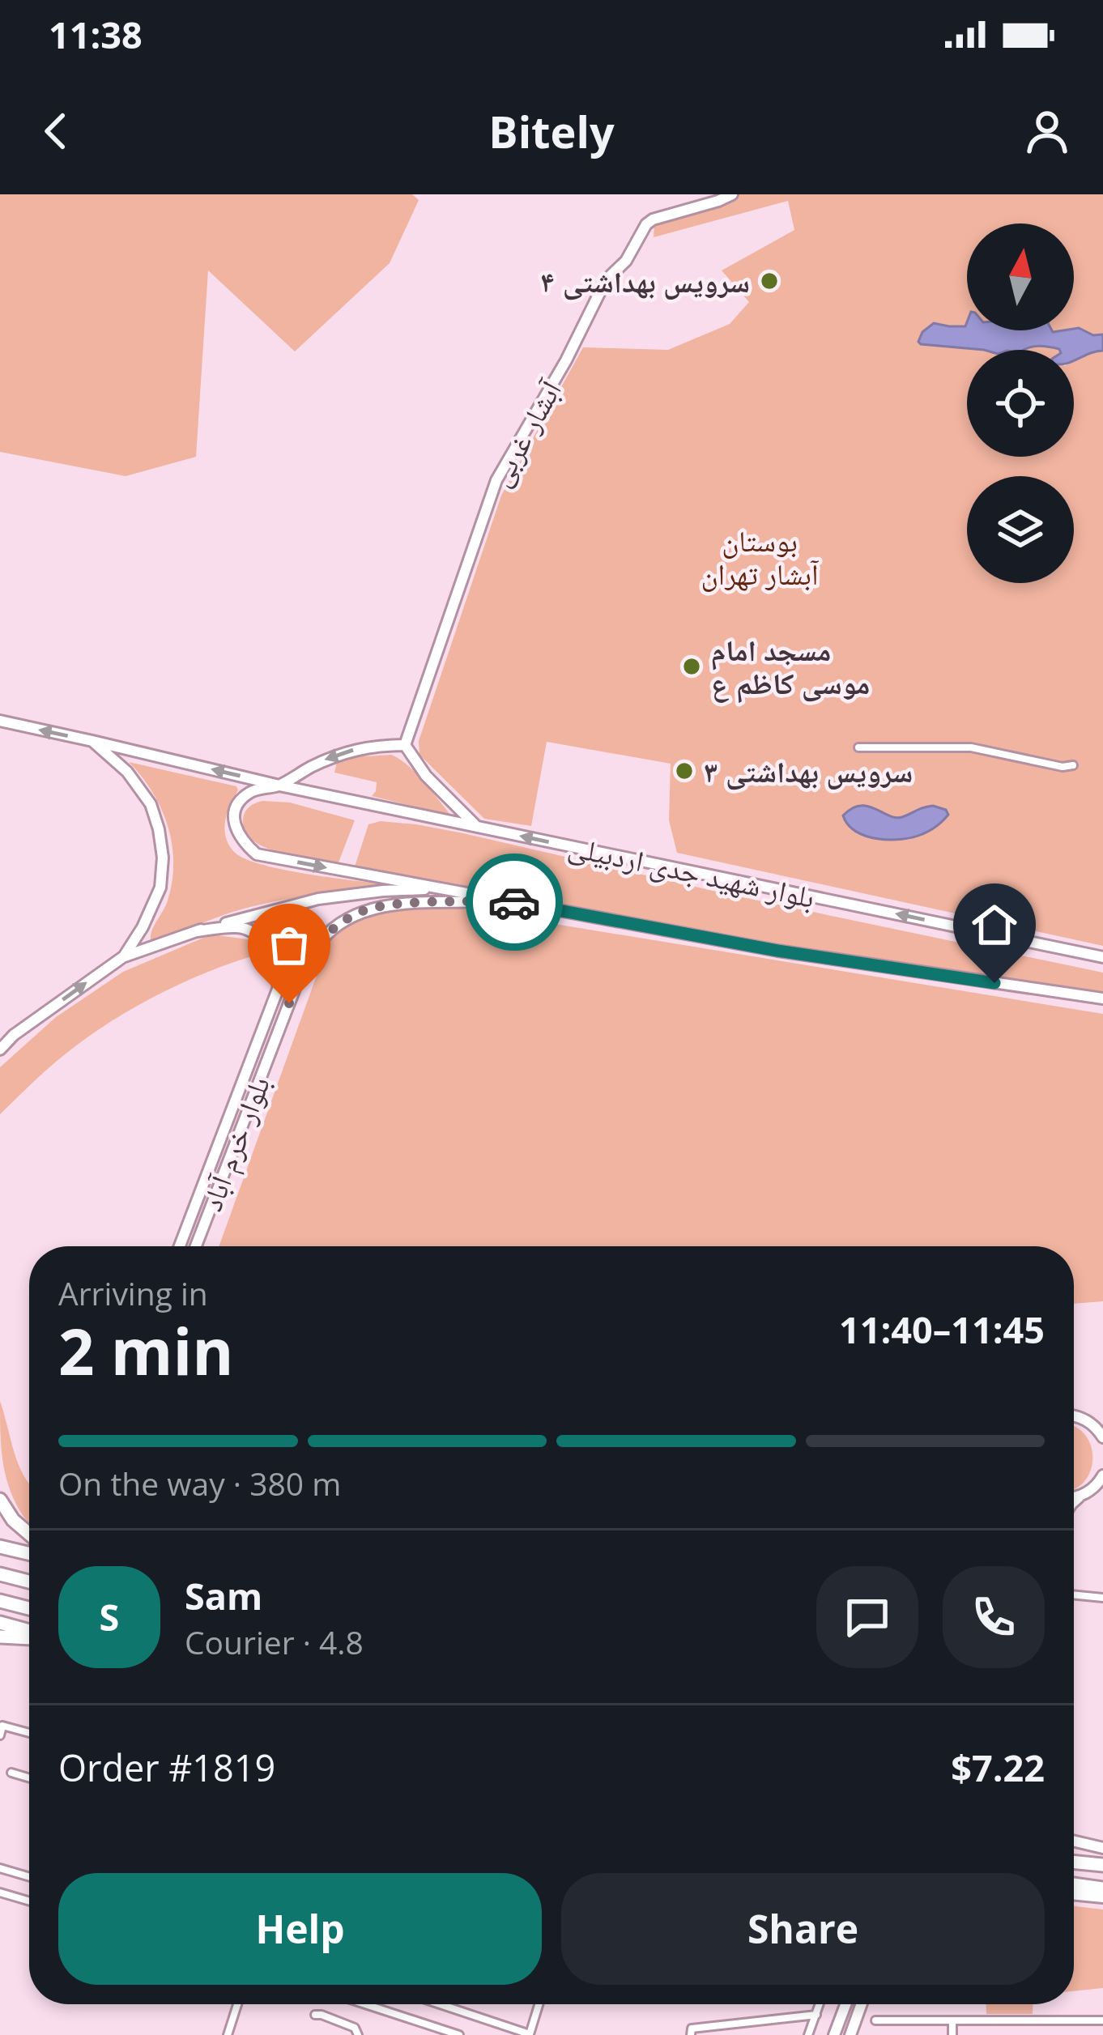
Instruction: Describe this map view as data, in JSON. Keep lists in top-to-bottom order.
{
  "streets": {
    "main road": ["آبشار غربی", "بلوار شهید جدی اردبیلی", "بلوار خرم آباد"]
  },
  "crossings": [
    ["بلوار شهید جدی اردبیلی", "بلوار خرم آباد"]
  ],
  "parks": ["بوستان آبشار تهران"],
  "places": ["سرویس بهداشتی ۴", "مسجد امام موسی کاظم ع", "سرویس بهداشتی ۳"],
  "north": "top",
  "page": {
    "status": "11:38",
    "header": "Bitely",
    "heading": ["2 min", "Arriving in", "11:40–11:45"],
    "panel": [
      "Sam",
      "Courier · 4.8",
      "Order #1819",
      "$7.22"
    ],
    "bar": "On the way · 380 m",
    "round": "S",
    "buttons": ["Help", "Share"]
  }
}
